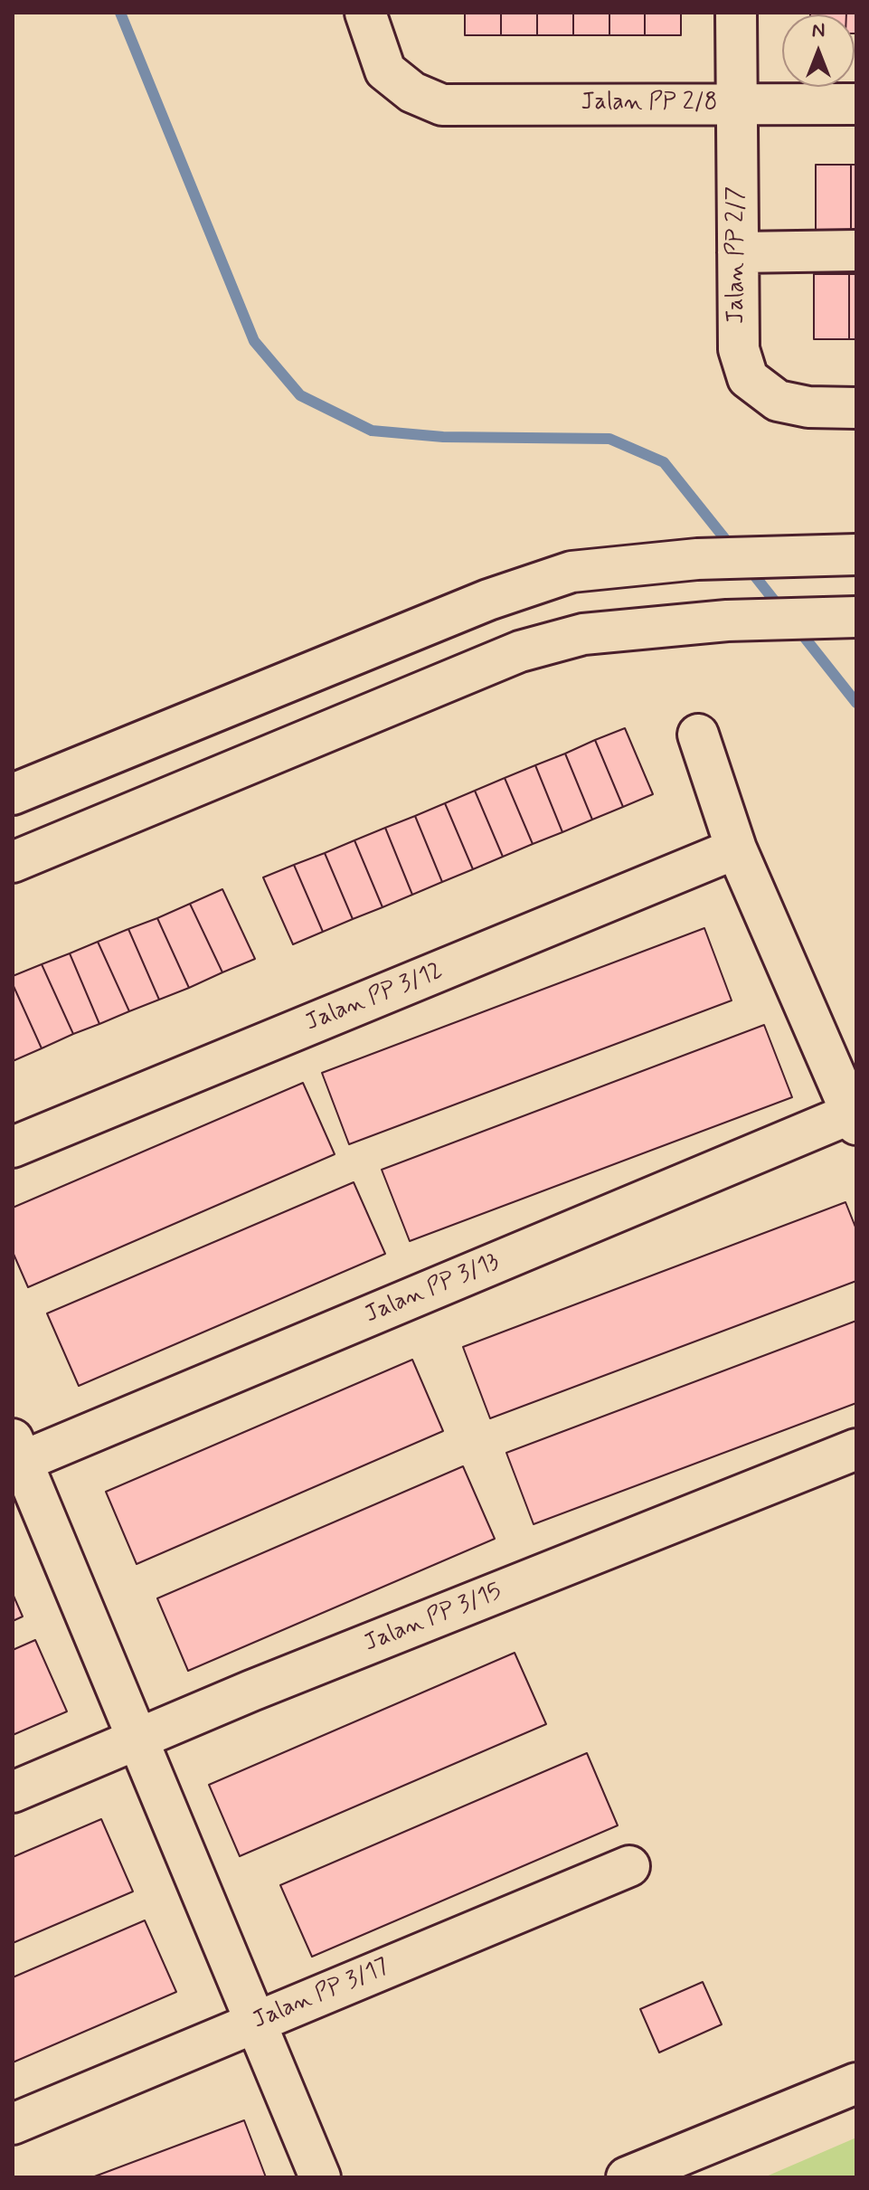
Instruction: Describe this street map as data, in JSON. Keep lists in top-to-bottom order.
{
  "streets": {
    "street": [
      "Jalan PP 2/8",
      "Jalan PP 2/7",
      "Jalan PP 3/12",
      "Jalan PP 3/13",
      "Jalan PP 3/15",
      "Jalan PP 3/17"
    ]
  },
  "crossings": [
    ["Jalan PP 2/8", "Jalan PP 2/7"]
  ],
  "north": "top"
}
